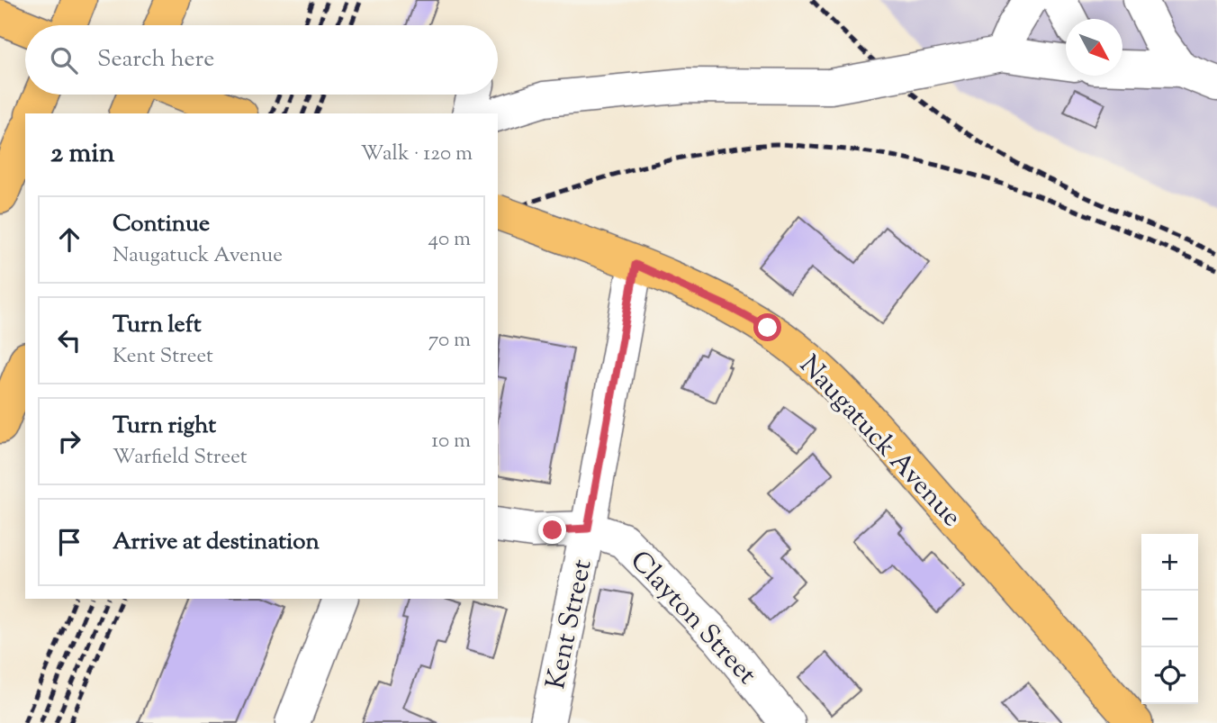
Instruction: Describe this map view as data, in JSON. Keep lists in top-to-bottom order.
{
  "streets": {
    "main road": ["Naugatuck Avenue"],
    "street": ["Clayton Street", "Kent Street"]
  },
  "crossings": [
    ["Naugatuck Avenue", "Kent Street"],
    ["Clayton Street", "Kent Street"]
  ],
  "north": "bottom right",
  "page": {
    "search": "Search here",
    "heading": ["2 min", "Walk · 120 m"],
    "list": [
      ["Continue", "Naugatuck Avenue", "40 m"],
      ["Turn left", "Kent Street", "70 m"],
      ["Turn right", "Warfield Street", "10 m"],
      "Arrive at destination"
    ],
    "map_buttons": ["+", "−"]
  }
}
